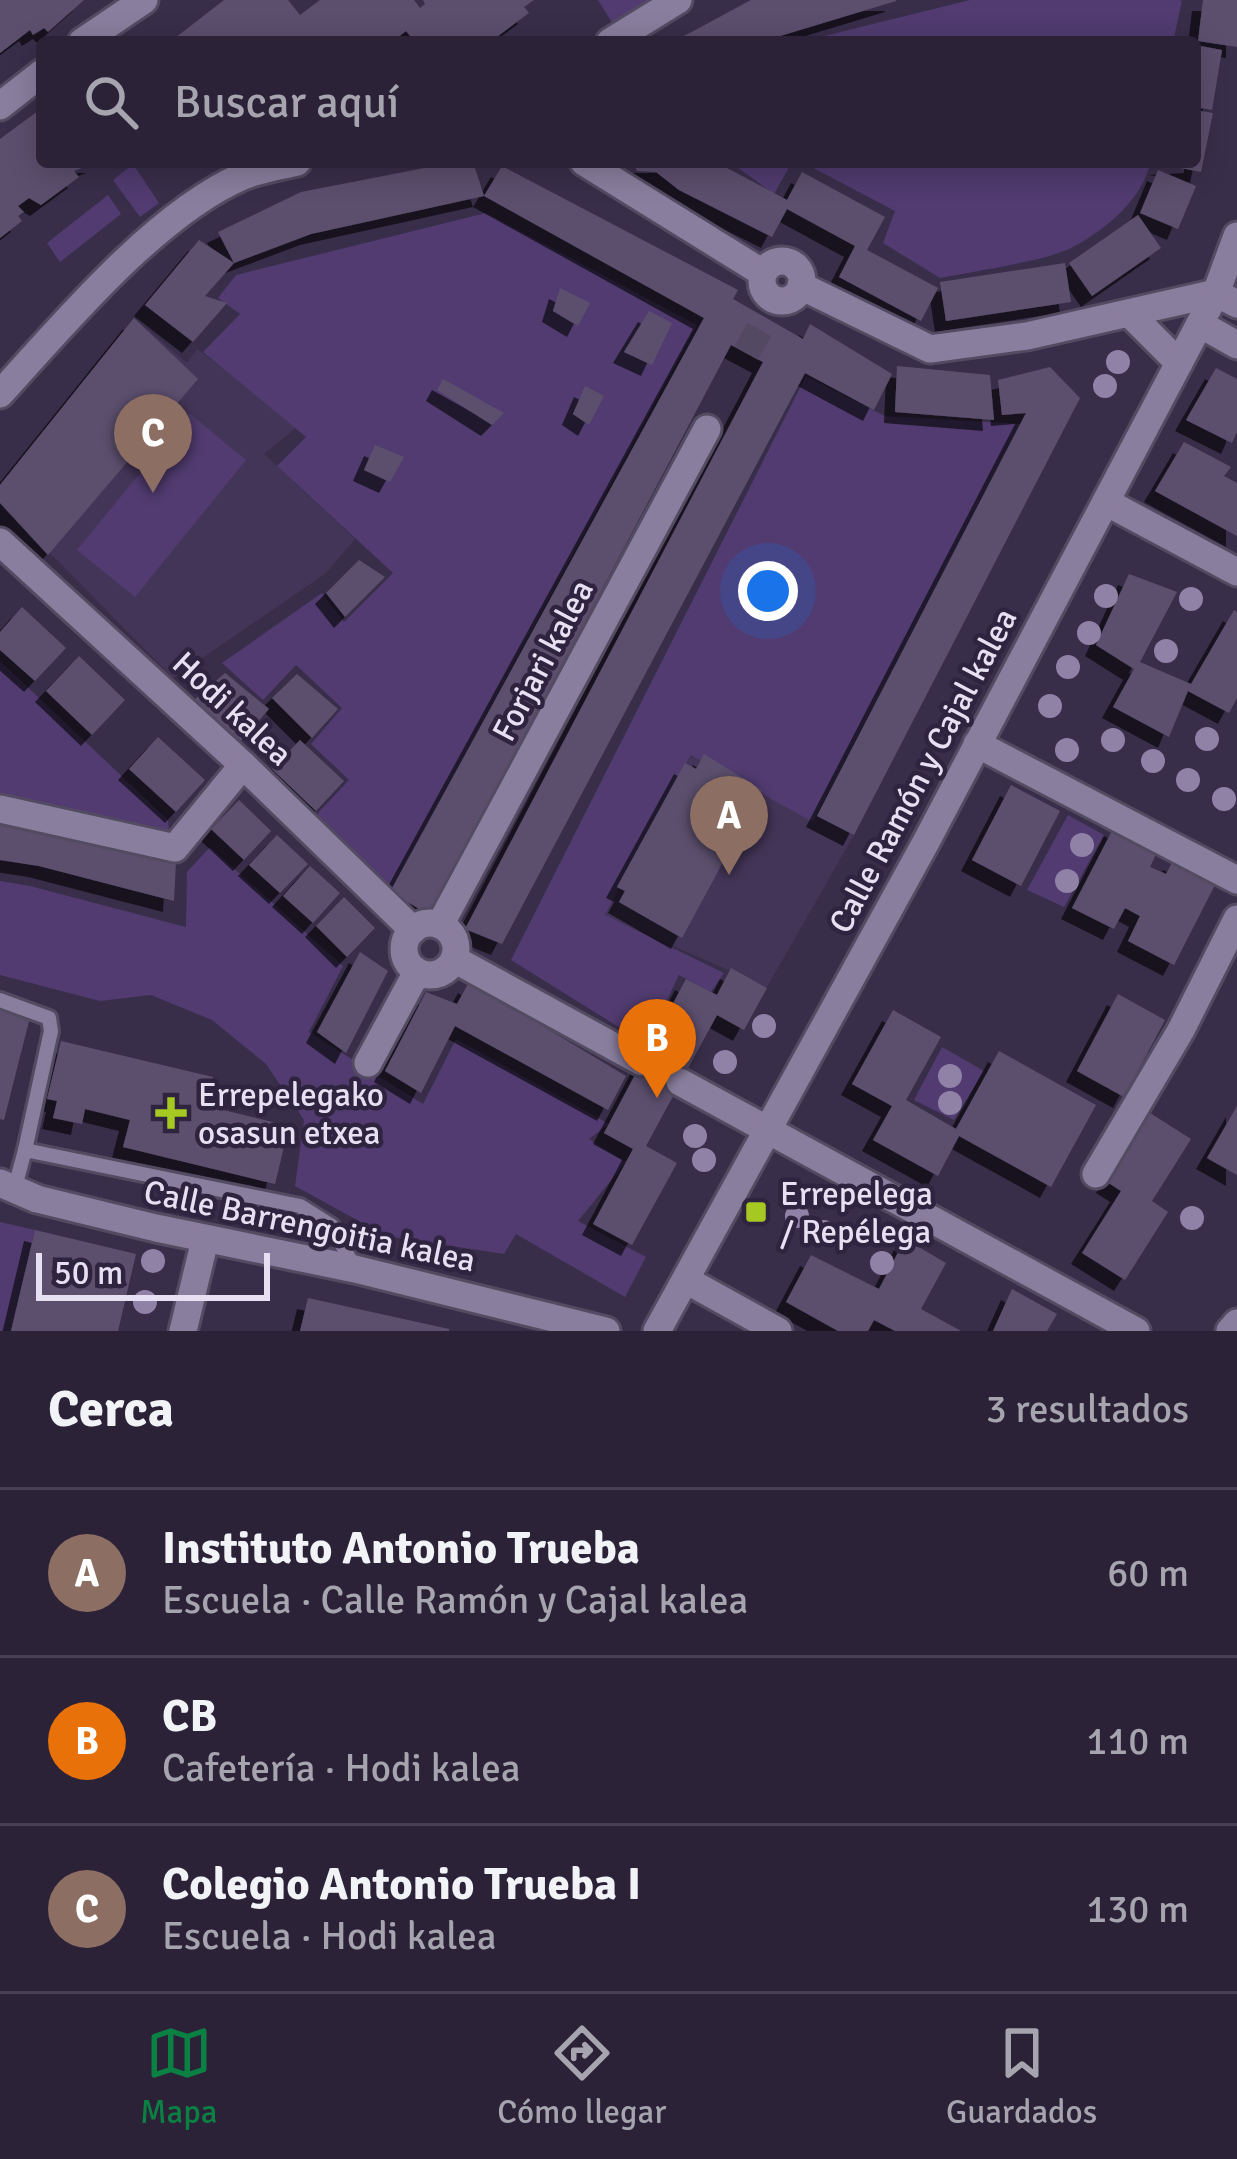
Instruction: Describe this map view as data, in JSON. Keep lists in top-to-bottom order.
{
  "streets": {
    "street": [
      "Forjari kalea",
      "Hodi kalea",
      "Calle Ramón y Cajal kalea",
      "Calle Barrengoitia kalea"
    ]
  },
  "crossings": [
    ["Forjari kalea", "Hodi kalea"]
  ],
  "places": {
    "health": ["Errepelegako osasun etxea"],
    "transit": ["Errepelega / Repélega"]
  },
  "scale_bar": "50 m",
  "page": {
    "search": "Buscar aquí",
    "pins": ["C", "A", "B"],
    "scale": "50 m",
    "heading": ["Cerca", "3 resultados"],
    "list": [
      {
        "mark": "A",
        "name": "Instituto Antonio Trueba",
        "note": "Escuela · Calle Ramón y Cajal kalea",
        "value": "60 m"
      },
      {
        "mark": "B",
        "name": "CB",
        "note": "Cafetería · Hodi kalea",
        "value": "110 m"
      },
      {
        "mark": "C",
        "name": "Colegio Antonio Trueba I",
        "note": "Escuela · Hodi kalea",
        "value": "130 m"
      }
    ],
    "nav": ["Mapa", "Cómo llegar", "Guardados"]
  }
}
